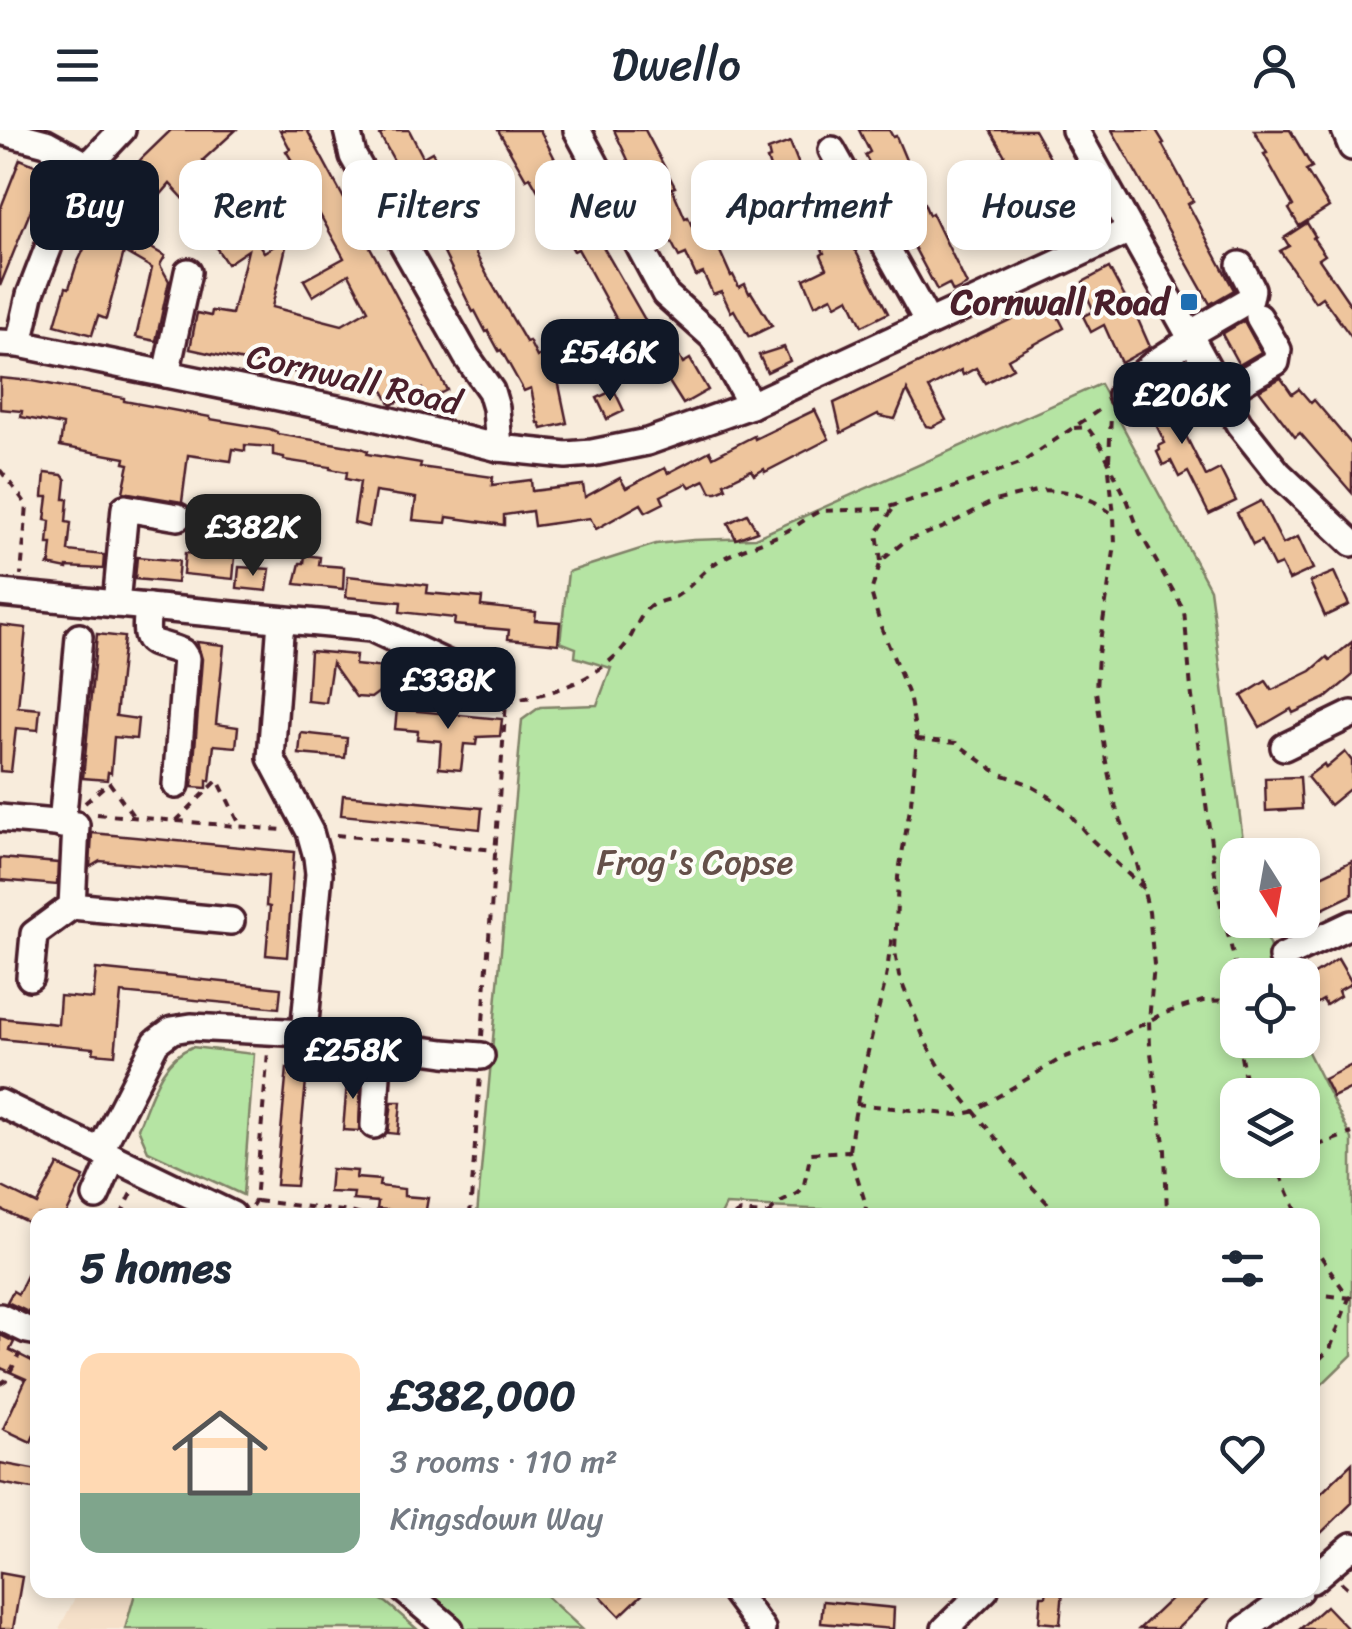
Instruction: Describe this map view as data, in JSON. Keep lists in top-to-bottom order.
{
  "streets": {
    "street": ["Cornwall Road"]
  },
  "parks": ["Frog's Copse"],
  "places": {
    "transit": ["Cornwall Road"]
  },
  "north": "bottom",
  "page": {
    "header": "Dwello",
    "chip": [
      "Buy",
      "Rent",
      "Filters",
      "New",
      "Apartment",
      "House"
    ],
    "price": [
      "£546K",
      "£206K",
      "£382K",
      "£338K",
      "£258K"
    ],
    "heading": "5 homes",
    "list": [
      {
        "name": "£382,000",
        "note": "3 rooms · 110 m² · Kingsdown Way"
      }
    ]
  }
}
